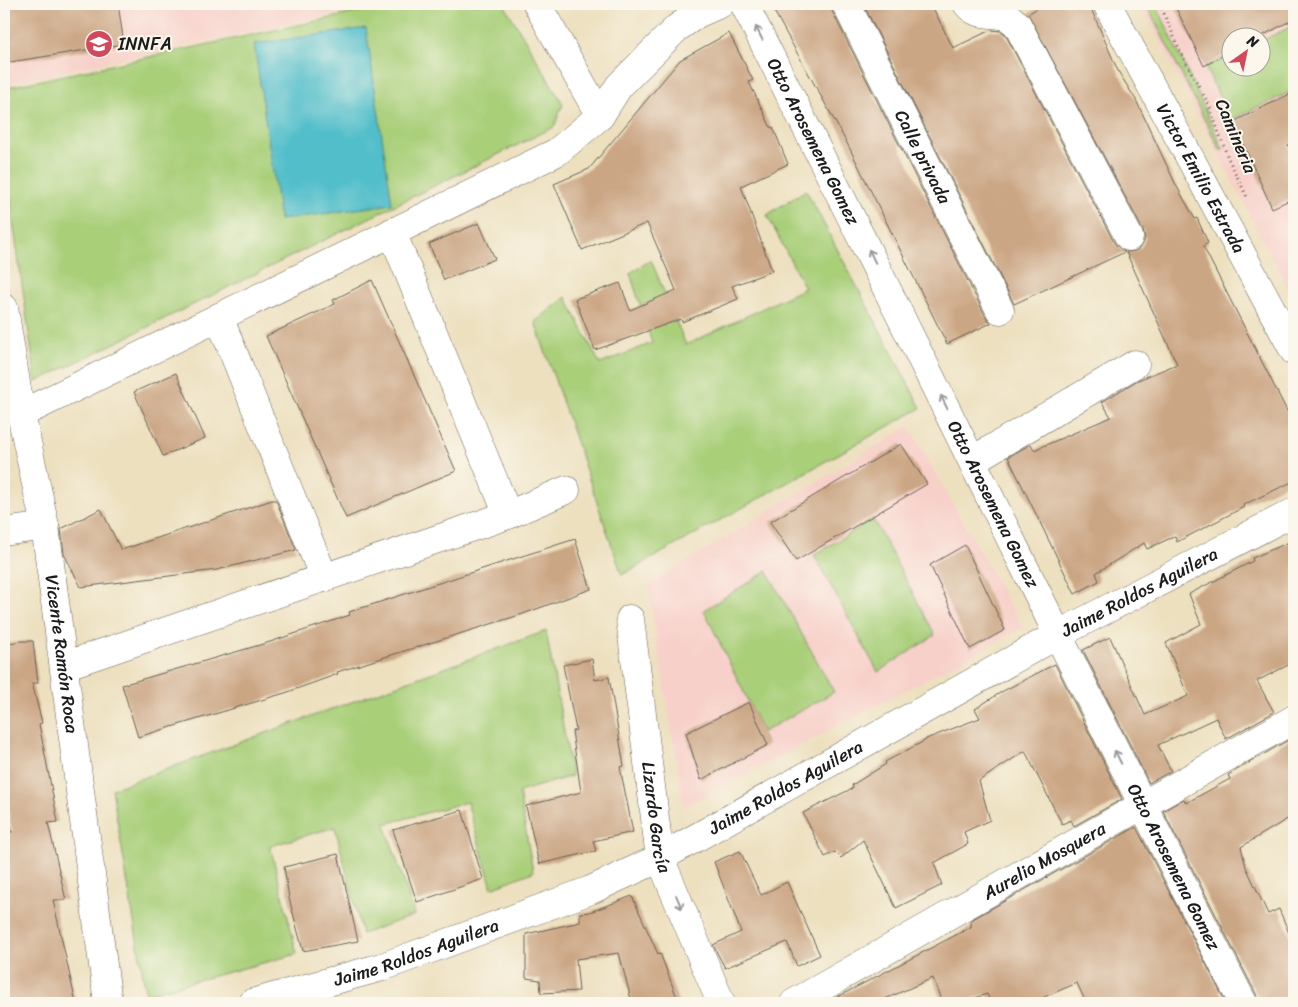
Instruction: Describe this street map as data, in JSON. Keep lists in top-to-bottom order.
{
  "streets": {
    "street": [
      "Otto Arosemena Gomez",
      "Calle privada",
      "Victor Emilio Estrada",
      "Jaime Roldos Aguilera",
      "Vicente Ramón Roca",
      "Lizardo García",
      "Aurelio Mosquera"
    ],
    "path": ["Camineria"]
  },
  "crossings": [
    ["Otto Arosemena Gomez", "Jaime Roldos Aguilera"],
    ["Otto Arosemena Gomez", "Aurelio Mosquera"],
    ["Jaime Roldos Aguilera", "Lizardo García"]
  ],
  "one_way": ["Lizardo García"],
  "places": {
    "school or university": ["INNFA"]
  },
  "north": "top right"
}
